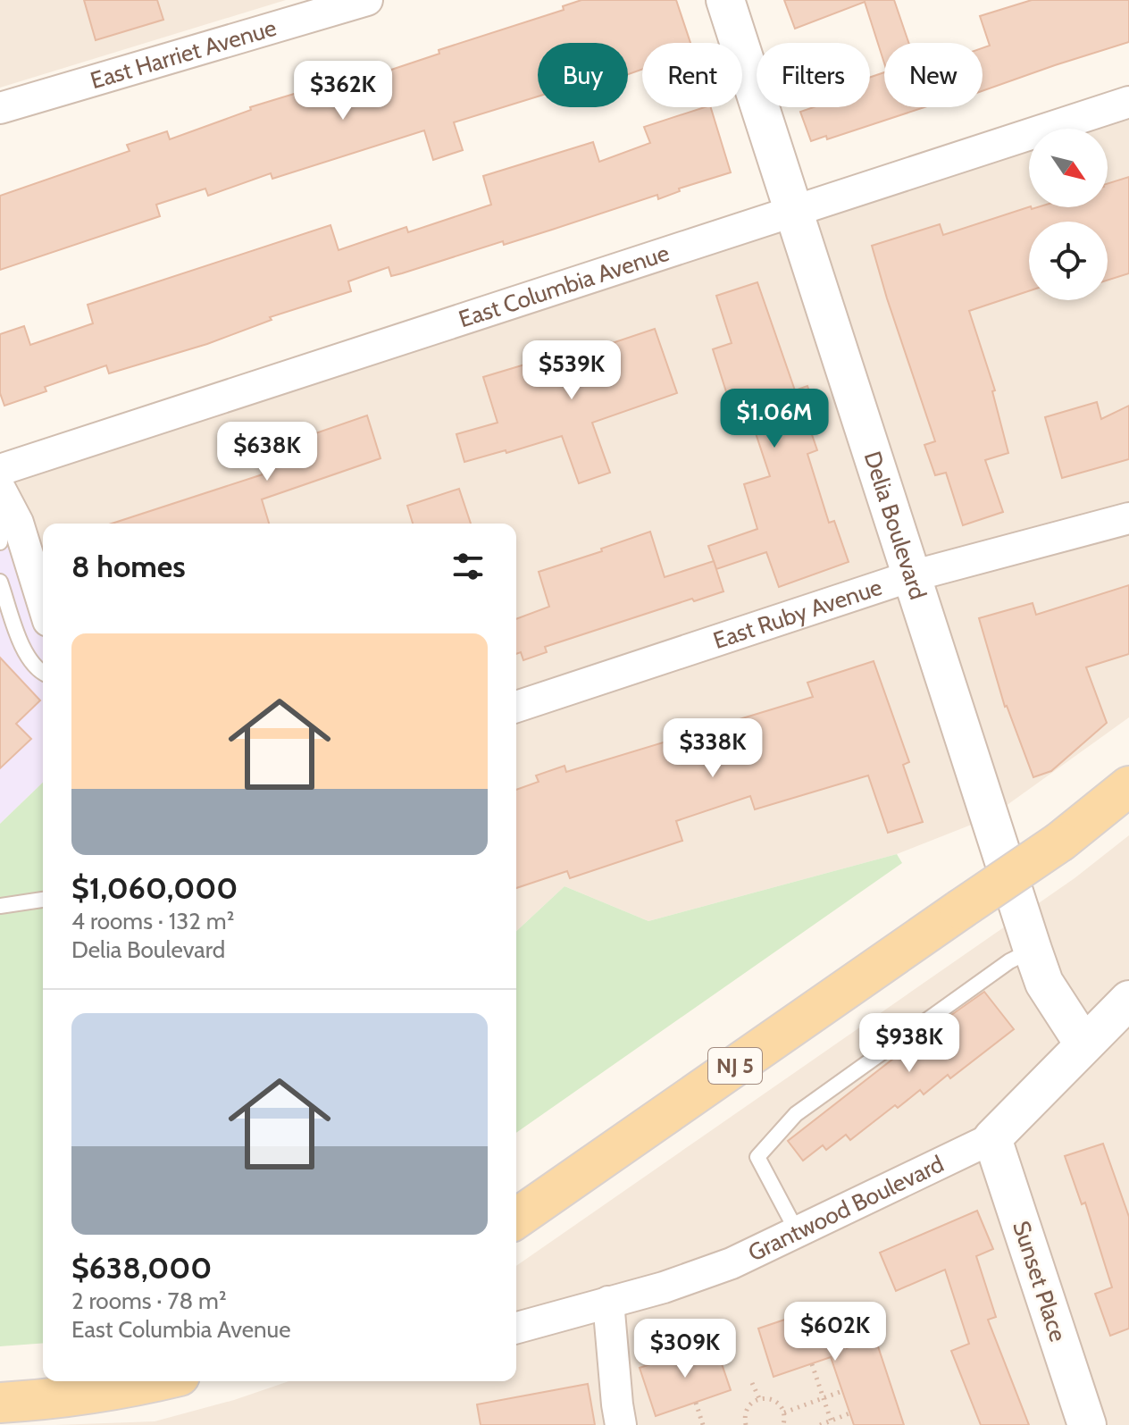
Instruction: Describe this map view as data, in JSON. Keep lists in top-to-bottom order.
{
  "streets": {
    "main road": ["NJ 5"],
    "street": [
      "East Harriet Avenue",
      "East Columbia Avenue",
      "Delia Boulevard",
      "East Ruby Avenue",
      "Grantwood Boulevard",
      "Sunset Place"
    ]
  },
  "crossings": [
    ["East Columbia Avenue", "Delia Boulevard"],
    ["Delia Boulevard", "East Ruby Avenue"],
    ["Delia Boulevard", "Grantwood Boulevard"],
    ["Grantwood Boulevard", "Sunset Place"]
  ],
  "north": "bottom right",
  "page": {
    "chip": [
      "Buy",
      "Rent",
      "Filters",
      "New"
    ],
    "price": [
      "$362K",
      "$539K",
      "$1.06M",
      "$638K",
      "$338K",
      "$938K",
      "$602K",
      "$309K"
    ],
    "heading": "8 homes",
    "list": [
      {
        "name": "$1,060,000",
        "note": "4 rooms · 132 m² · Delia Boulevard"
      },
      {
        "name": "$638,000",
        "note": "2 rooms · 78 m² · East Columbia Avenue"
      }
    ]
  }
}
